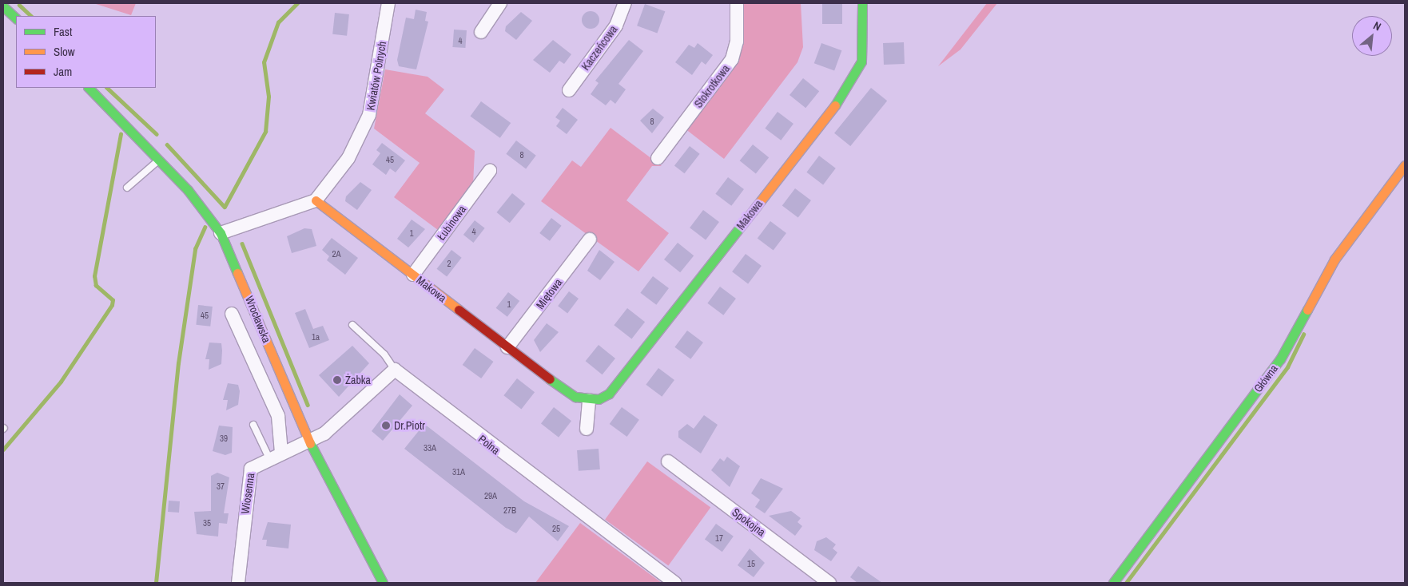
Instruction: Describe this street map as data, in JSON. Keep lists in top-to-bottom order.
{
  "streets": {
    "street": [
      "Kaczeńcowa",
      "Kwiatów Polnych",
      "Stokrotkowa",
      "Makowa",
      "Łubinowa",
      "Miętowa",
      "Wrocławska",
      "Główna",
      "Polna",
      "Wiosenna",
      "Spokojna"
    ]
  },
  "crossings": [
    ["Kwiatów Polnych", "Makowa"],
    ["Makowa", "Łubinowa"],
    ["Makowa", "Miętowa"],
    ["Wrocławska", "Wiosenna"]
  ],
  "places": ["Żabka", "Dr.Piotr"],
  "house_numbers": [
    "4",
    "8",
    "8",
    "45",
    "4",
    "1",
    "2A",
    "2",
    "1",
    "45",
    "1a",
    "39",
    "33A",
    "31A",
    "37",
    "29A",
    "27B",
    "35",
    "25",
    "17",
    "15"
  ],
  "legend": ["Fast", "Slow", "Jam"],
  "north": "top right"
}
